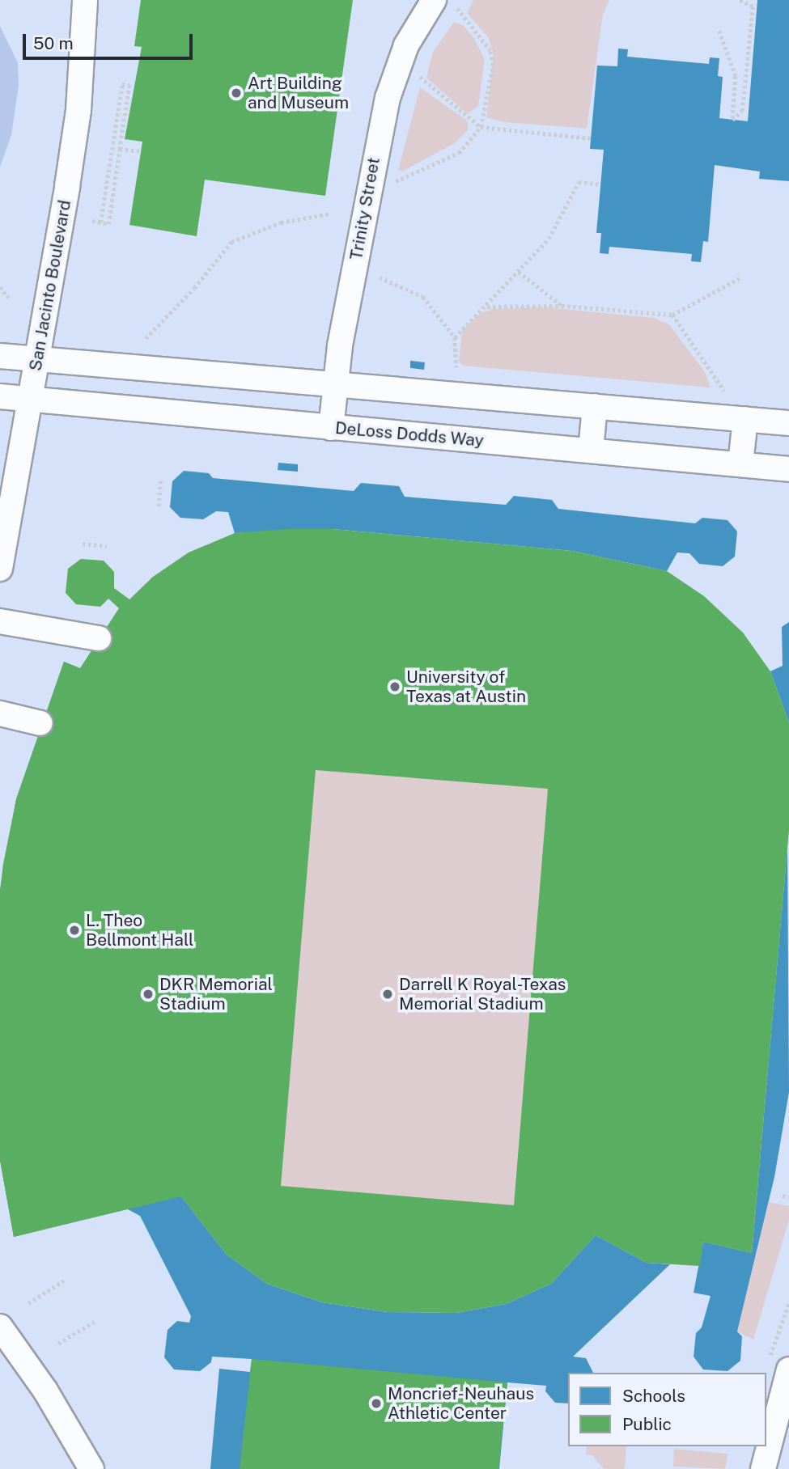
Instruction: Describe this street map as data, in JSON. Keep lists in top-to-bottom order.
{
  "streets": {
    "street": ["Trinity Street", "San Jacinto Boulevard", "DeLoss Dodds Way"]
  },
  "crossings": [
    ["Trinity Street", "DeLoss Dodds Way"],
    ["San Jacinto Boulevard", "DeLoss Dodds Way"]
  ],
  "places": [
    "Art Building and Museum",
    "University of Texas at Austin",
    "L. Theo Bellmont Hall",
    "DKR Memorial Stadium",
    "Darrell K Royal-Texas Memorial Stadium",
    "Moncrief-Neuhaus Athletic Center"
  ],
  "legend": ["Schools", "Public"],
  "scale_bar": "50 m"
}
